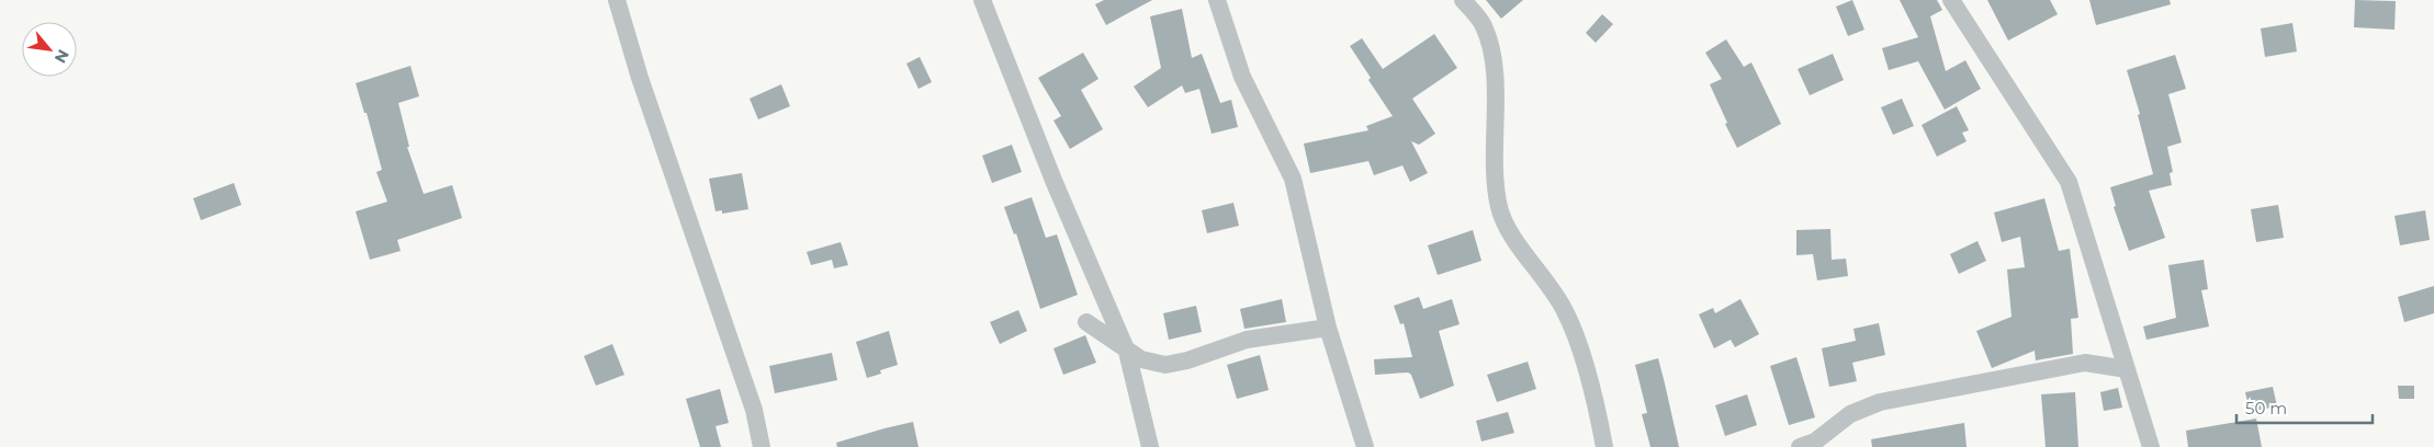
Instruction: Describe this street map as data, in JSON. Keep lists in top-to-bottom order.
{
  "scale_bar": "50 m",
  "north": "bottom right"
}
